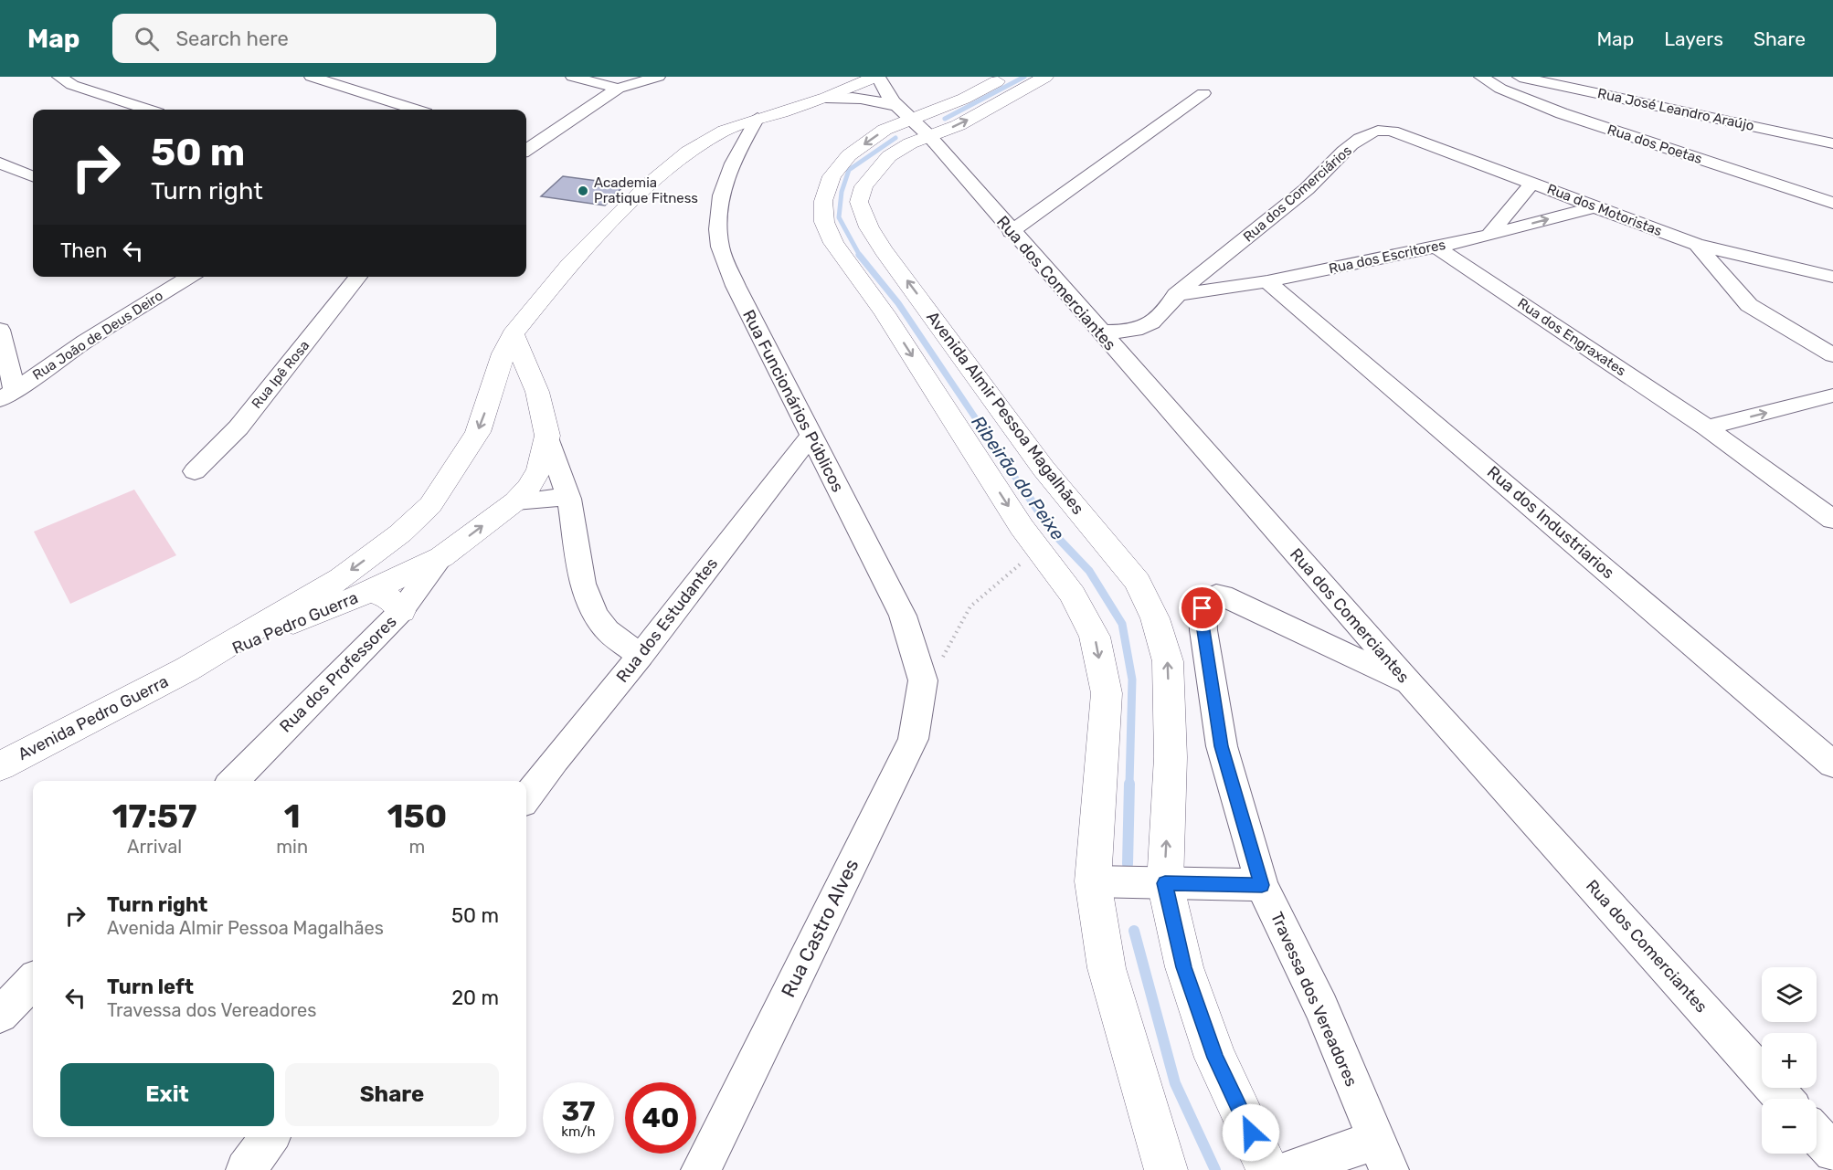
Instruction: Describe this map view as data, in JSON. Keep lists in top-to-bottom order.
{
  "streets": {
    "street": [
      "Rua José Leandro Araújo",
      "Rua dos Poetas",
      "Rua dos Comerciários",
      "Rua dos Motoristas",
      "Rua dos Escritores",
      "Rua dos Comerciantes",
      "Rua João de Deus Deiro",
      "Rua dos Engraxates",
      "Rua Ipê Rosa",
      "Rua Funcionários Públicos",
      "Avenida Almir Pessoa Magalhães",
      "Rua dos Industriarios",
      "Rua dos Estudantes",
      "Rua Pedro Guerra",
      "Rua dos Professores",
      "Avenida Pedro Guerra",
      "Rua Castro Alves",
      "Travessa dos Vereadores"
    ]
  },
  "crossings": [
    ["Rua dos Comerciários", "Rua dos Motoristas"],
    ["Rua dos Comerciários", "Rua dos Escritores"],
    ["Rua dos Comerciários", "Rua dos Comerciantes"],
    ["Rua dos Motoristas", "Rua dos Escritores"],
    ["Rua dos Escritores", "Rua dos Engraxates"],
    ["Rua dos Escritores", "Rua dos Industriarios"],
    ["Rua dos Comerciantes", "Avenida Almir Pessoa Magalhães"],
    ["Rua dos Comerciantes", "Travessa dos Vereadores"],
    ["Rua Funcionários Públicos", "Rua dos Estudantes"],
    ["Rua Funcionários Públicos", "Rua Castro Alves"],
    ["Rua Pedro Guerra", "Rua dos Professores"],
    ["Rua Pedro Guerra", "Avenida Pedro Guerra"]
  ],
  "water": ["Ribeirão do Peixe"],
  "places": ["Academia Pratique Fitness"],
  "page": {
    "header": "Map",
    "search": "Search here",
    "nav": ["Map", "Layers", "Share"],
    "turn": ["50 m", "Turn right"],
    "then": "Then",
    "eta": [
      "17:57",
      "Arrival",
      "1",
      "min",
      "150",
      "m"
    ],
    "list": [
      {
        "name": "Turn right",
        "note": "Avenida Almir Pessoa Magalhães",
        "value": "50 m"
      },
      {
        "name": "Turn left",
        "note": "Travessa dos Vereadores",
        "value": "20 m"
      }
    ],
    "map_buttons": ["+", "−"],
    "buttons": ["Exit", "Share"],
    "speed": "37 km/h",
    "limit": "40"
  }
}
